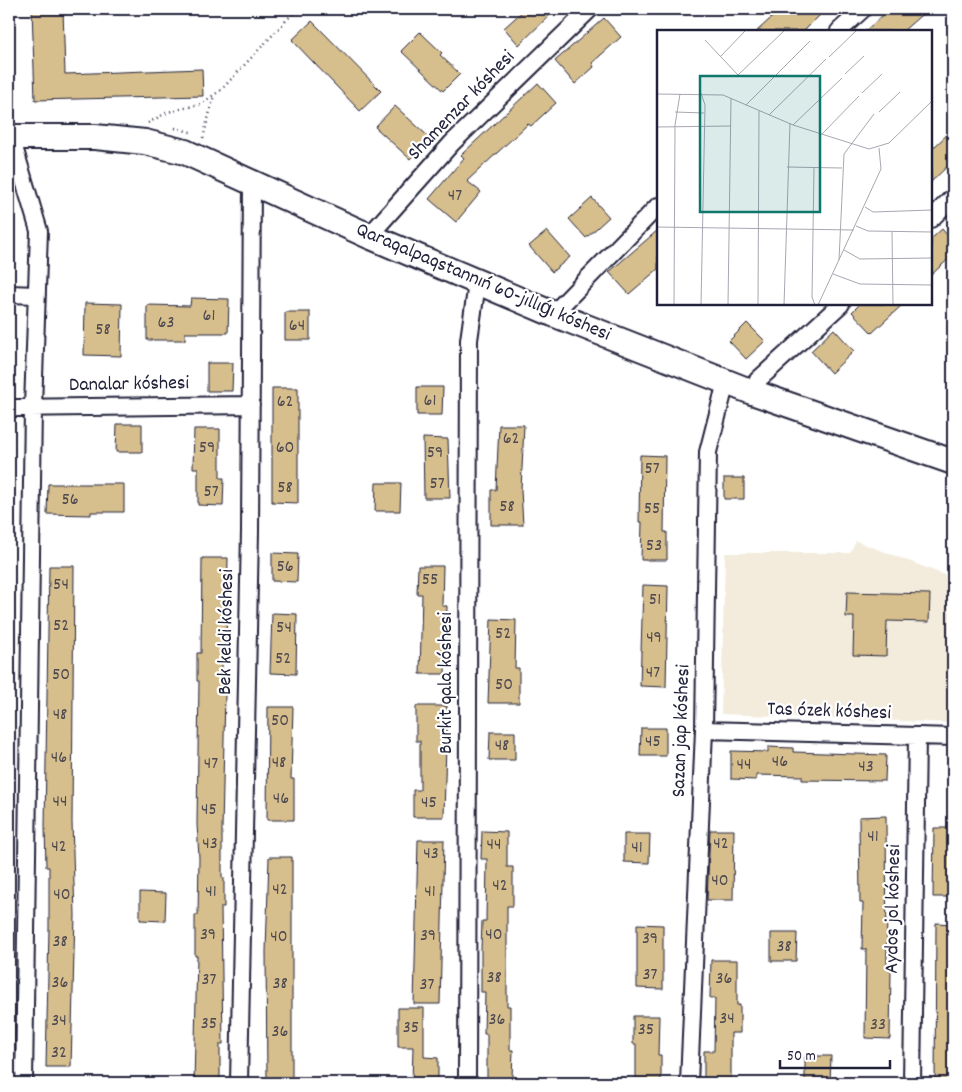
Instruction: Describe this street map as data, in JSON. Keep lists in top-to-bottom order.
{
  "streets": {
    "street": [
      "Shamenzar kóshesi",
      "Qaraqalpaqstannıń 60-jıllıǵı kóshesi",
      "Danalar kóshesi",
      "Bek keldi kóshesi",
      "Burkit qala kóshesi",
      "Tas ózek kóshesi",
      "Sazan jap kóshesi",
      "Aydos jol kóshesi"
    ]
  },
  "crossings": [
    ["Shamenzar kóshesi", "Qaraqalpaqstannıń 60-jıllıǵı kóshesi"],
    ["Qaraqalpaqstannıń 60-jıllıǵı kóshesi", "Bek keldi kóshesi"],
    ["Qaraqalpaqstannıń 60-jıllıǵı kóshesi", "Burkit qala kóshesi"],
    ["Qaraqalpaqstannıń 60-jıllıǵı kóshesi", "Sazan jap kóshesi"],
    ["Danalar kóshesi", "Bek keldi kóshesi"],
    ["Tas ózek kóshesi", "Sazan jap kóshesi"],
    ["Tas ózek kóshesi", "Aydos jol kóshesi"]
  ],
  "house_numbers": [
    "47",
    "61",
    "63",
    "64",
    "58",
    "61",
    "62",
    "62",
    "59",
    "60",
    "59",
    "57",
    "57",
    "58",
    "57",
    "56",
    "58",
    "55",
    "53",
    "56",
    "55",
    "54",
    "51",
    "52",
    "54",
    "52",
    "49",
    "52",
    "47",
    "50",
    "50",
    "48",
    "50",
    "45",
    "48",
    "46",
    "46",
    "48",
    "47",
    "44",
    "43",
    "46",
    "44",
    "45",
    "45",
    "41",
    "43",
    "42",
    "44",
    "42",
    "41",
    "43",
    "40",
    "42",
    "42",
    "41",
    "41",
    "40",
    "39",
    "40",
    "39",
    "40",
    "39",
    "38",
    "38",
    "37",
    "38",
    "36",
    "37",
    "36",
    "38",
    "37",
    "34",
    "36",
    "34",
    "35",
    "33",
    "35",
    "35",
    "36",
    "32"
  ],
  "scale_bar": "50 m"
}
